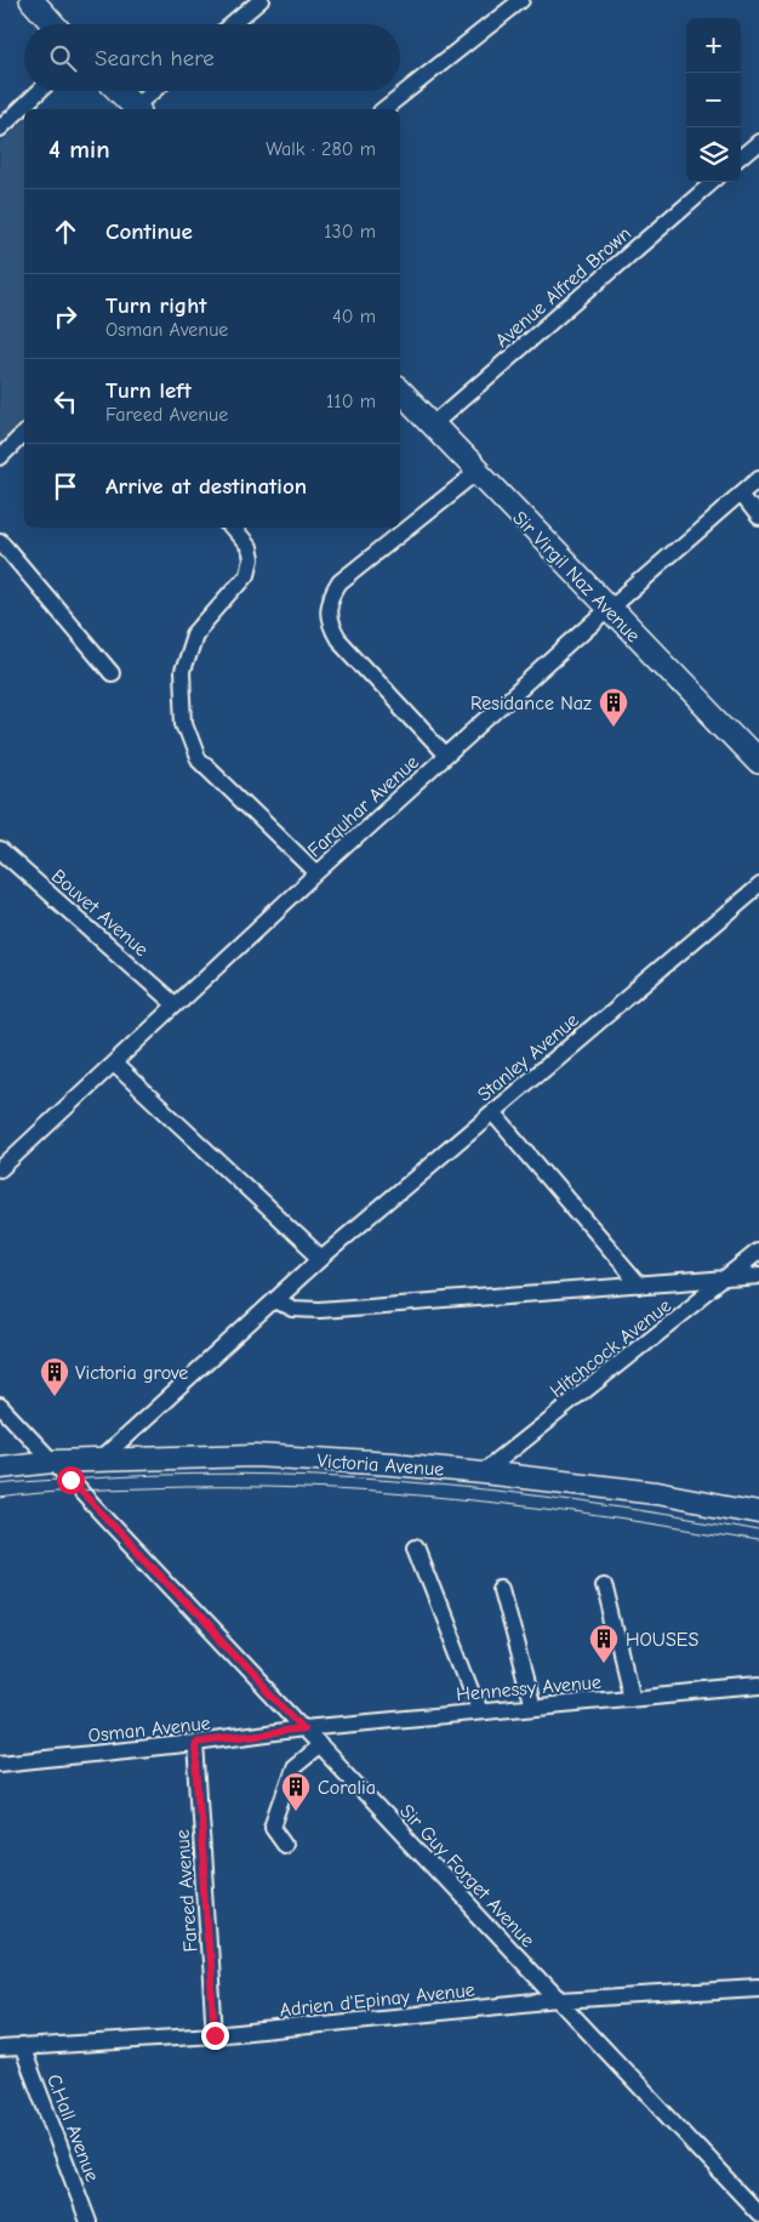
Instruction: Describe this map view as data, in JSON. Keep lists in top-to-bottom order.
{
  "streets": {
    "main road": ["Sir Virgil Naz Avenue", "Victoria Avenue"],
    "street": [
      "Avenue Alfred Brown",
      "Farquhar Avenue",
      "Bouvet Avenue",
      "Stanley Avenue",
      "Hitchcock Avenue",
      "Hennessy Avenue",
      "Osman Avenue",
      "Sir Guy Forget Avenue",
      "Fareed Avenue",
      "Adrien d'Epinay Avenue",
      "C.Hall Avenue"
    ]
  },
  "crossings": [
    ["Avenue Alfred Brown", "Sir Virgil Naz Avenue"],
    ["Sir Virgil Naz Avenue", "Farquhar Avenue"],
    ["Farquhar Avenue", "Bouvet Avenue"],
    ["Stanley Avenue", "Victoria Avenue"],
    ["Hitchcock Avenue", "Victoria Avenue"],
    ["Victoria Avenue", "Sir Guy Forget Avenue"],
    ["Hennessy Avenue", "Osman Avenue"],
    ["Hennessy Avenue", "Sir Guy Forget Avenue"],
    ["Osman Avenue", "Sir Guy Forget Avenue"],
    ["Osman Avenue", "Fareed Avenue"],
    ["Sir Guy Forget Avenue", "Adrien d'Epinay Avenue"],
    ["Fareed Avenue", "Adrien d'Epinay Avenue"],
    ["Adrien d'Epinay Avenue", "C.Hall Avenue"]
  ],
  "places": {
    "building": [
      "Residance Naz",
      "Victoria grove",
      "HOUSES",
      "Coralia"
    ]
  },
  "page": {
    "map_buttons": ["+", "−"],
    "search": "Search here",
    "heading": ["4 min", "Walk · 280 m"],
    "list": [
      ["Continue", "130 m"],
      ["Turn right", "Osman Avenue", "40 m"],
      ["Turn left", "Fareed Avenue", "110 m"],
      "Arrive at destination"
    ]
  }
}
